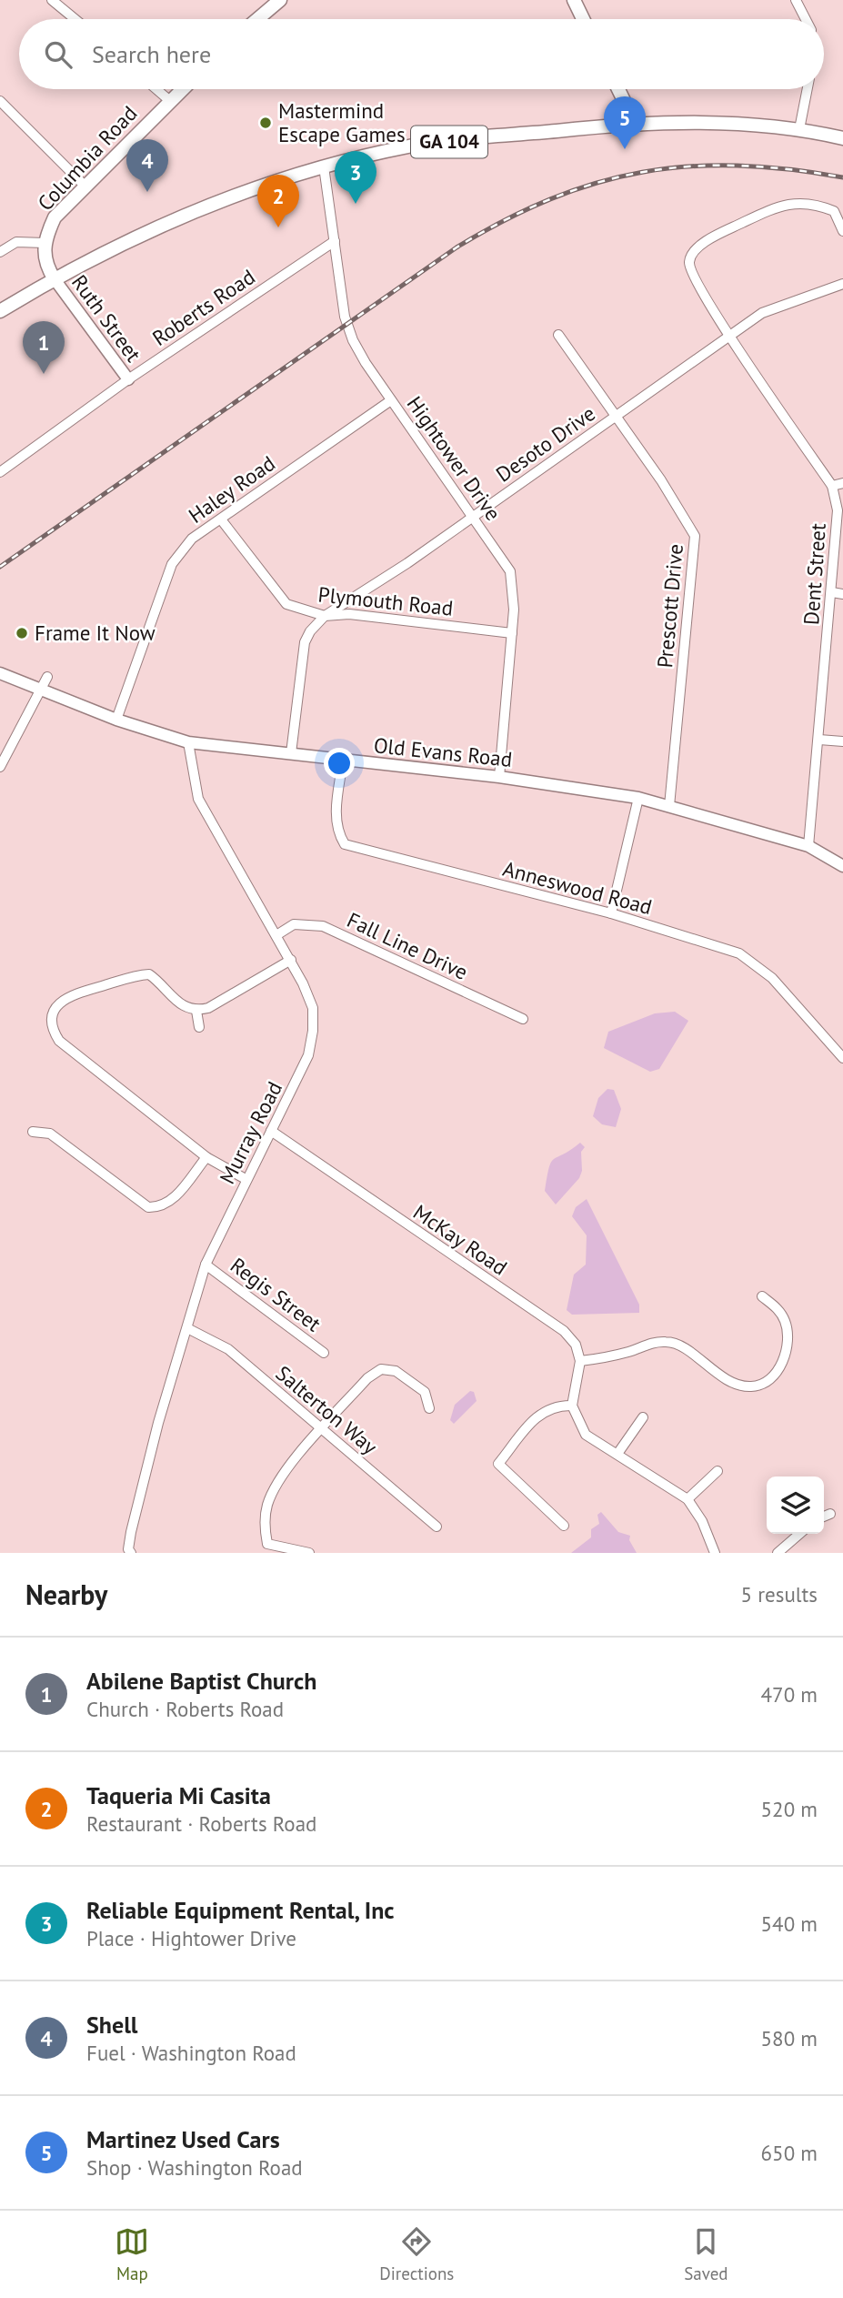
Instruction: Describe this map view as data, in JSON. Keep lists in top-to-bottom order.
{
  "streets": {
    "main road": ["GA 104", "Columbia Road"],
    "street": [
      "Roberts Road",
      "Ruth Street",
      "Desoto Drive",
      "Hightower Drive",
      "Haley Road",
      "Dent Street",
      "Plymouth Road",
      "Prescott Drive",
      "Old Evans Road",
      "Anneswood Road",
      "Fall Line Drive",
      "Murray Road",
      "McKay Road",
      "Regis Street",
      "Salterton Way"
    ]
  },
  "crossings": [
    ["GA 104", "Columbia Road"],
    ["GA 104", "Ruth Street"],
    ["GA 104", "Hightower Drive"],
    ["Columbia Road", "Ruth Street"],
    ["Roberts Road", "Ruth Street"],
    ["Roberts Road", "Hightower Drive"],
    ["Desoto Drive", "Hightower Drive"],
    ["Desoto Drive", "Dent Street"],
    ["Desoto Drive", "Plymouth Road"],
    ["Desoto Drive", "Prescott Drive"],
    ["Desoto Drive", "Old Evans Road"],
    ["Hightower Drive", "Haley Road"],
    ["Hightower Drive", "Plymouth Road"],
    ["Hightower Drive", "Old Evans Road"],
    ["Haley Road", "Plymouth Road"],
    ["Haley Road", "Old Evans Road"],
    ["Dent Street", "Old Evans Road"],
    ["Prescott Drive", "Old Evans Road"],
    ["Old Evans Road", "Anneswood Road"],
    ["Old Evans Road", "Murray Road"],
    ["Fall Line Drive", "Murray Road"],
    ["Murray Road", "McKay Road"],
    ["Murray Road", "Regis Street"],
    ["Murray Road", "Salterton Way"]
  ],
  "places": ["Mastermind Escape Games", "Frame It Now"],
  "page": {
    "search": "Search here",
    "pins": [
      "5",
      "4",
      "3",
      "2",
      "1"
    ],
    "heading": ["Nearby", "5 results"],
    "list": [
      {
        "mark": "1",
        "name": "Abilene Baptist Church",
        "note": "Church · Roberts Road",
        "value": "470 m"
      },
      {
        "mark": "2",
        "name": "Taqueria Mi Casita",
        "note": "Restaurant · Roberts Road",
        "value": "520 m"
      },
      {
        "mark": "3",
        "name": "Reliable Equipment Rental, Inc",
        "note": "Place · Hightower Drive",
        "value": "540 m"
      },
      {
        "mark": "4",
        "name": "Shell",
        "note": "Fuel · Washington Road",
        "value": "580 m"
      },
      {
        "mark": "5",
        "name": "Martinez Used Cars",
        "note": "Shop · Washington Road",
        "value": "650 m"
      }
    ],
    "nav": ["Map", "Directions", "Saved"]
  }
}
